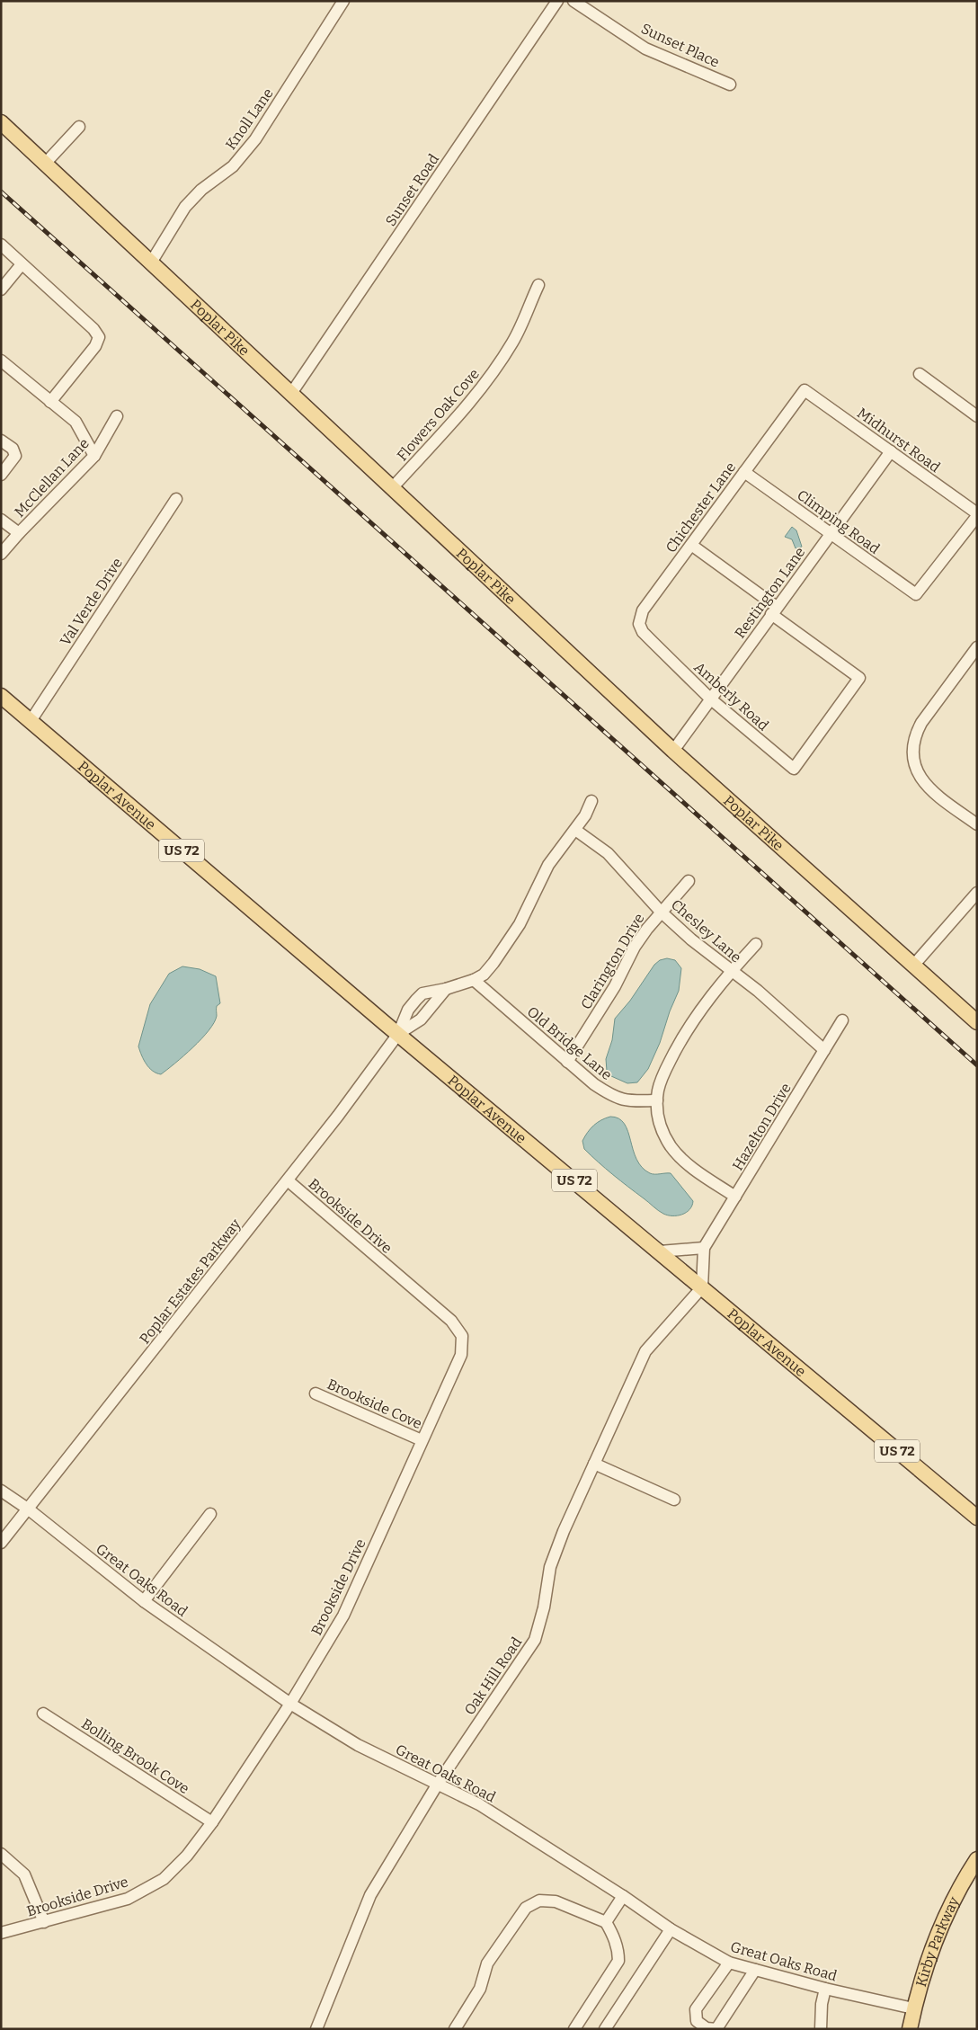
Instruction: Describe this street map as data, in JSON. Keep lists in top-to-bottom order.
{
  "streets": {
    "main road": [
      "Poplar Pike",
      "Poplar Avenue",
      "US 72",
      "Kirby Parkway"
    ],
    "street": [
      "Sunset Place",
      "Knoll Lane",
      "Sunset Road",
      "Flowers Oak Cove",
      "Midhurst Road",
      "McClellan Lane",
      "Chichester Lane",
      "Climping Road",
      "Restington Lane",
      "Val Verde Drive",
      "Amberly Road",
      "Chesley Lane",
      "Clarington Drive",
      "Old Bridge Lane",
      "Hazelton Drive",
      "Brookside Drive",
      "Poplar Estates Parkway",
      "Brookside Cove",
      "Great Oaks Road",
      "Oak Hill Road",
      "Bolling Brook Cove"
    ]
  },
  "crossings": [
    ["Knoll Lane", "Poplar Pike"],
    ["Sunset Road", "Poplar Pike"],
    ["Poplar Pike", "Flowers Oak Cove"],
    ["Poplar Pike", "Restington Lane"],
    ["Midhurst Road", "Chichester Lane"],
    ["Midhurst Road", "Climping Road"],
    ["Midhurst Road", "Restington Lane"],
    ["Chichester Lane", "Climping Road"],
    ["Chichester Lane", "Amberly Road"],
    ["Climping Road", "Restington Lane"],
    ["Restington Lane", "Amberly Road"],
    ["Val Verde Drive", "Poplar Avenue"],
    ["Poplar Avenue", "Hazelton Drive"],
    ["Poplar Avenue", "Poplar Estates Parkway"],
    ["Poplar Avenue", "Oak Hill Road"],
    ["Chesley Lane", "Clarington Drive"],
    ["Chesley Lane", "Hazelton Drive"],
    ["Clarington Drive", "Old Bridge Lane"],
    ["Old Bridge Lane", "Poplar Estates Parkway"],
    ["Hazelton Drive", "Oak Hill Road"],
    ["Brookside Drive", "Poplar Estates Parkway"],
    ["Brookside Drive", "Brookside Cove"],
    ["Brookside Drive", "Great Oaks Road"],
    ["Brookside Drive", "Bolling Brook Cove"],
    ["Poplar Estates Parkway", "Great Oaks Road"],
    ["Great Oaks Road", "Oak Hill Road"],
    ["Great Oaks Road", "Kirby Parkway"]
  ]
}
